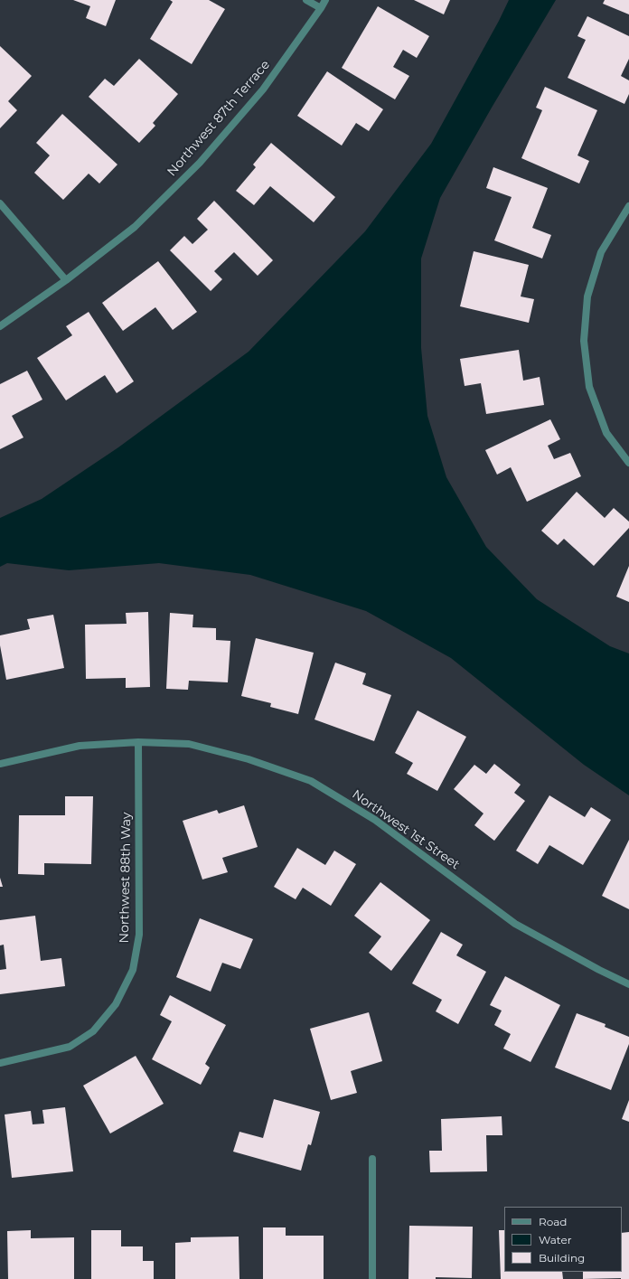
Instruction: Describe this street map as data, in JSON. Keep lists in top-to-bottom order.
{
  "streets": {
    "street": ["Northwest 87th Terrace", "Northwest 1st Street", "Northwest 88th Way"]
  },
  "crossings": [
    ["Northwest 1st Street", "Northwest 88th Way"]
  ],
  "legend": ["Road", "Water", "Building"]
}
